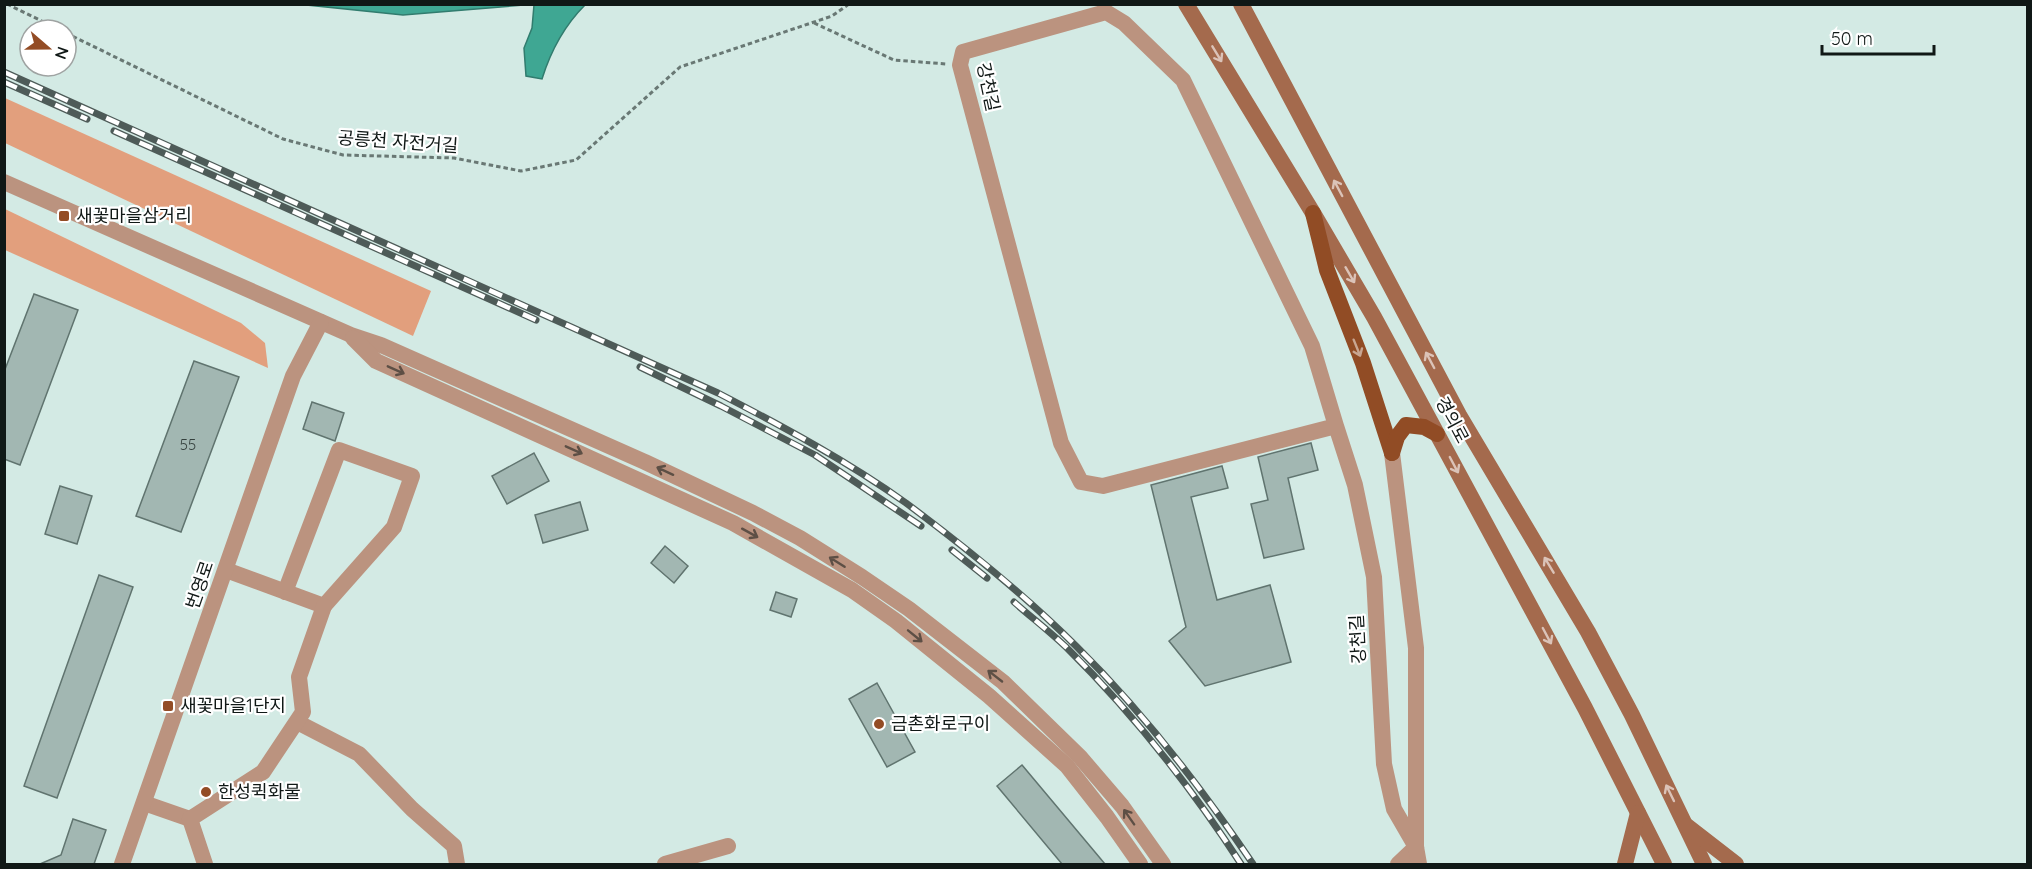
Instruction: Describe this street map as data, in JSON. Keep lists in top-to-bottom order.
{
  "streets": {
    "main road": ["경의로"],
    "street": ["강천길", "번영로"],
    "path": ["공릉천 자전거길"]
  },
  "places": {
    "transit": ["새꽃마을삼거리", "새꽃마을1단지"],
    "other": ["금촌화로구이", "한성퀵화물"]
  },
  "house_numbers": ["55"],
  "scale_bar": "50 m",
  "north": "right"
}
